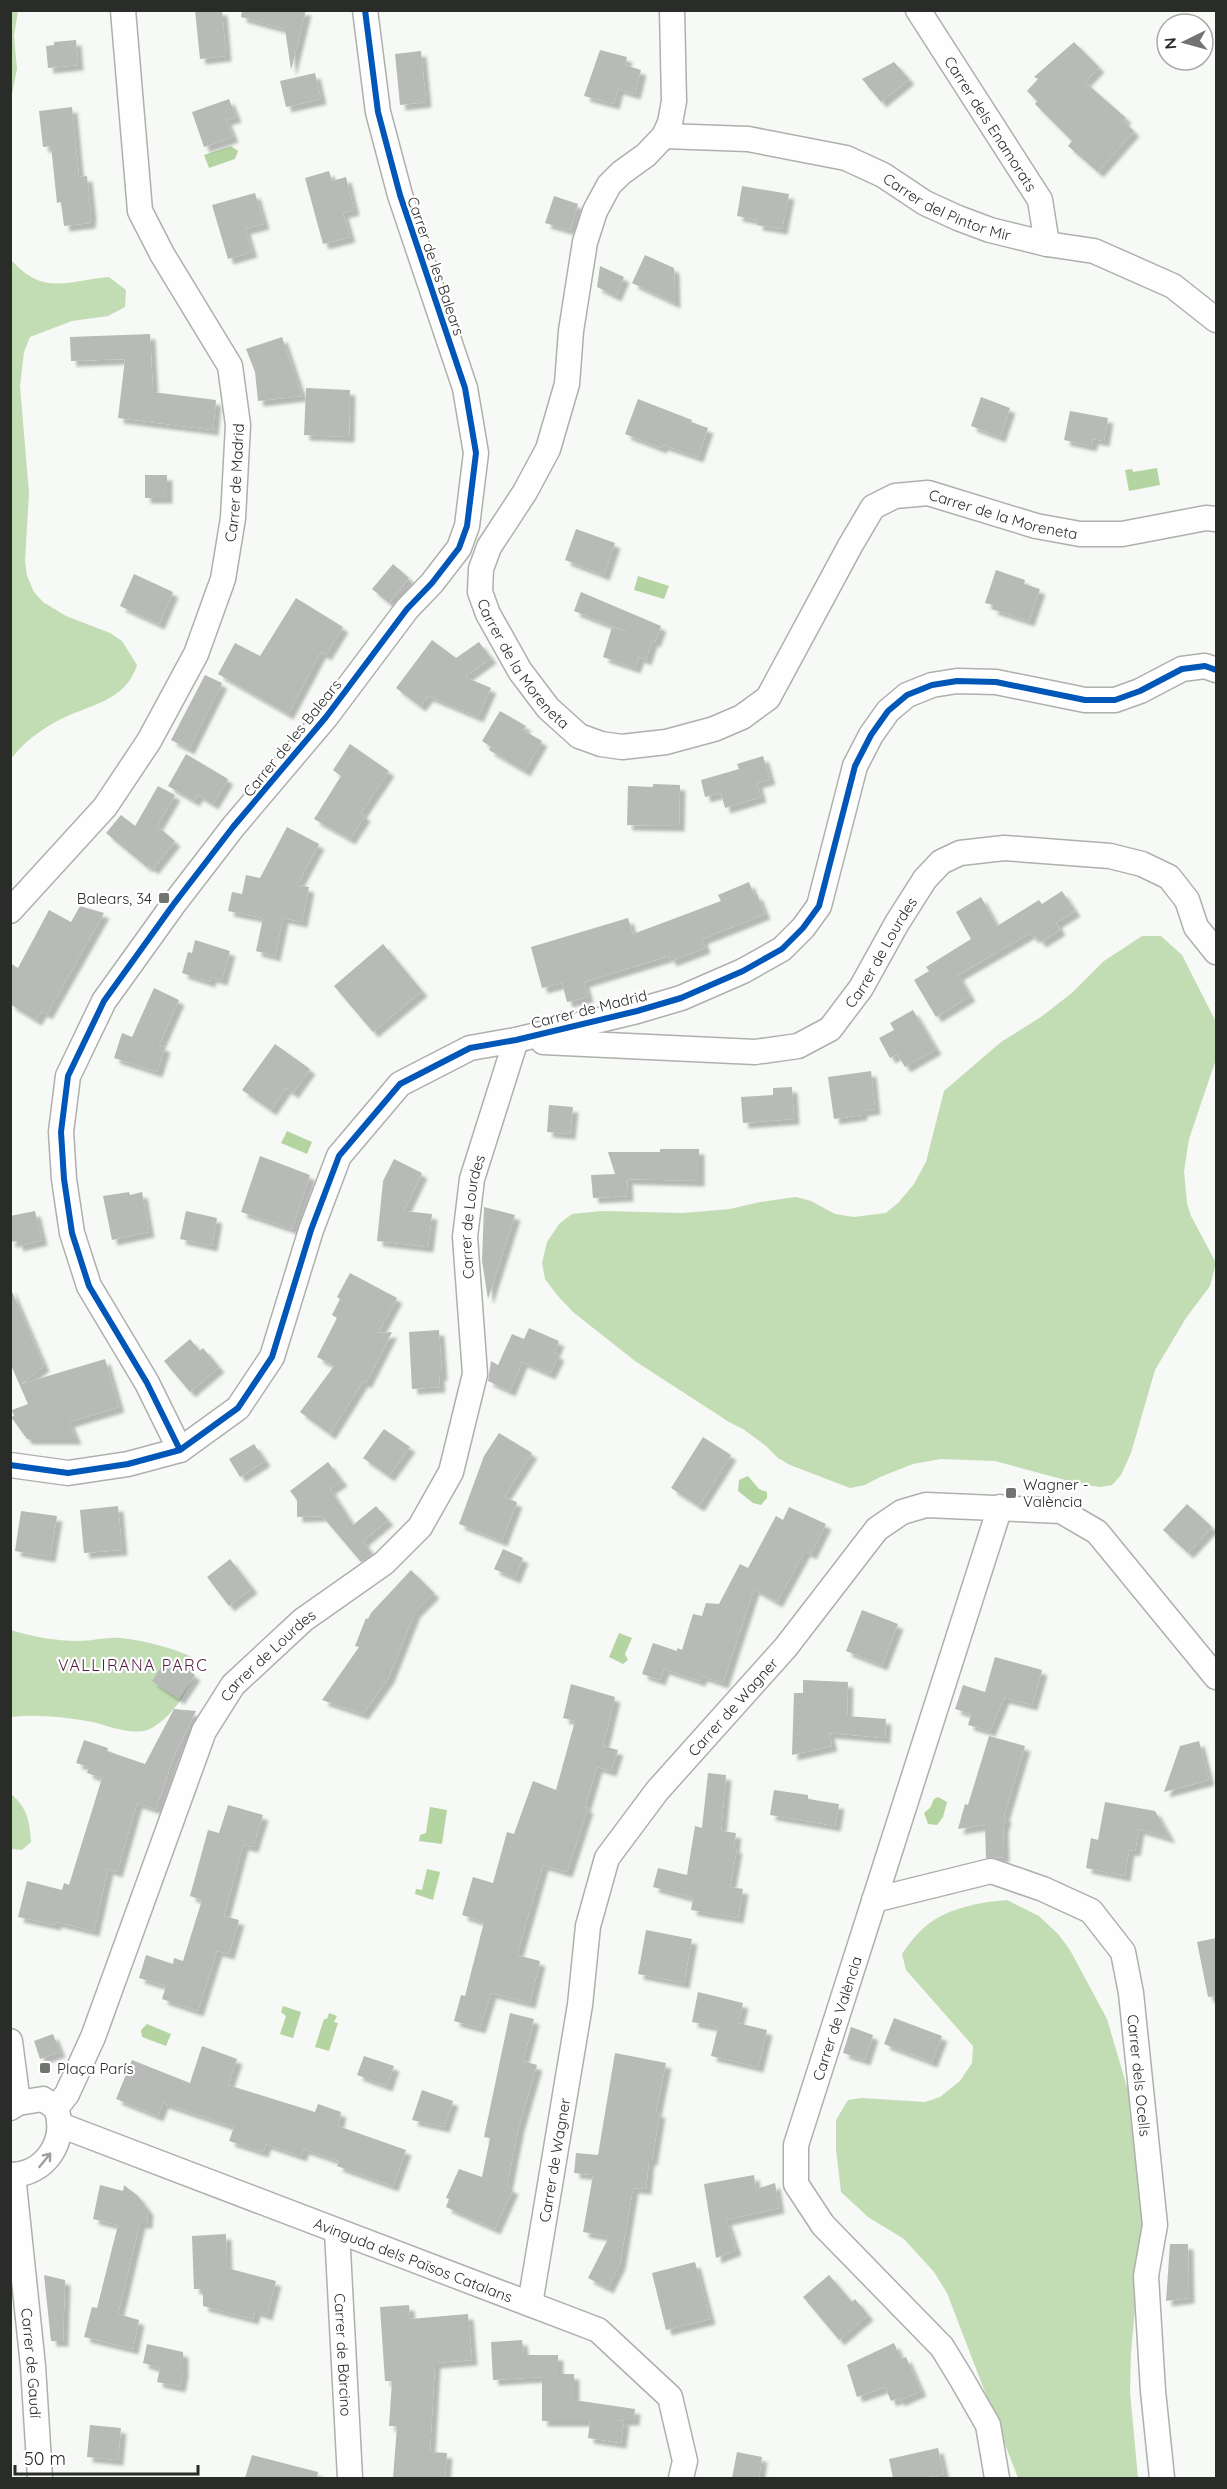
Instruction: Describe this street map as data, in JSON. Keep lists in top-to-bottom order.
{
  "streets": {
    "street": [
      "Carrer dels Enamorats",
      "Carrer del Pintor Mir",
      "Carrer de les Balears",
      "Carrer de Madrid",
      "Carrer de la Moreneta",
      "Carrer de Lourdes",
      "Carrer de Wagner",
      "Carrer de València",
      "Carrer dels Ocells",
      "Avinguda dels Països Catalans",
      "Carrer de Bàrcino",
      "Carrer de Gaudí"
    ]
  },
  "crossings": [
    ["Carrer dels Enamorats", "Carrer del Pintor Mir"],
    ["Carrer del Pintor Mir", "Carrer de la Moreneta"],
    ["Carrer de les Balears", "Carrer de Madrid"],
    ["Carrer de Madrid", "Carrer de Lourdes"],
    ["Carrer de Lourdes", "Avinguda dels Països Catalans"],
    ["Carrer de Lourdes", "Carrer de Gaudí"],
    ["Carrer de Wagner", "Carrer de València"],
    ["Carrer de Wagner", "Avinguda dels Països Catalans"],
    ["Carrer de València", "Carrer dels Ocells"],
    ["Avinguda dels Països Catalans", "Carrer de Bàrcino"]
  ],
  "districts": ["VALLIRANA PARC"],
  "places": {
    "transit": ["Balears, 34", "Wagner - València", "Plaça París"]
  },
  "scale_bar": "50 m",
  "north": "left"
}
